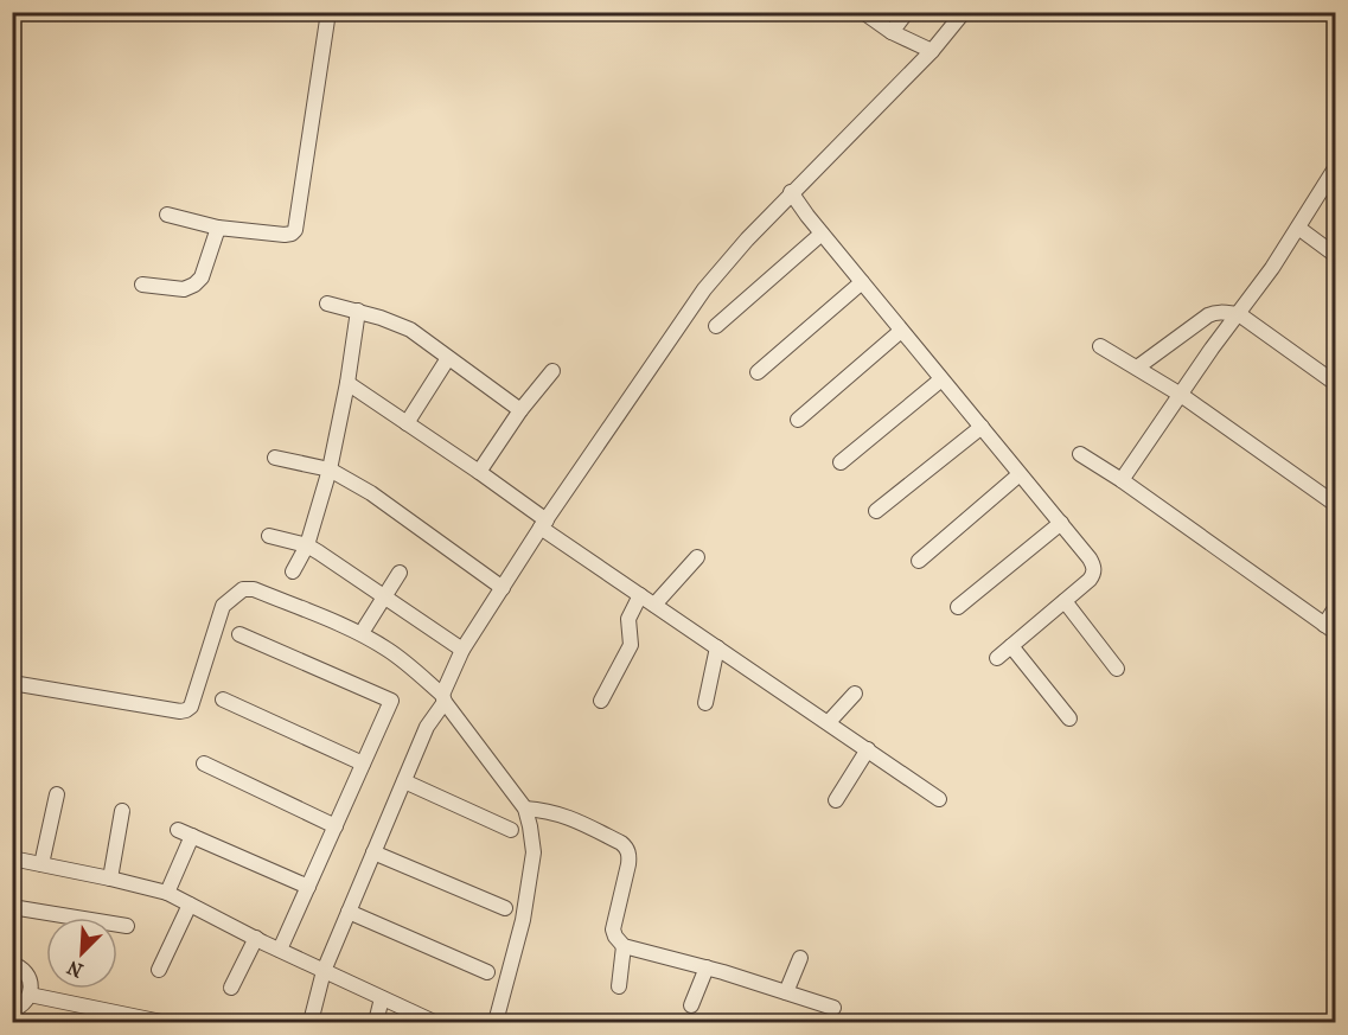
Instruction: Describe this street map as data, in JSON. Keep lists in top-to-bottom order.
{
  "north": "bottom left"
}
